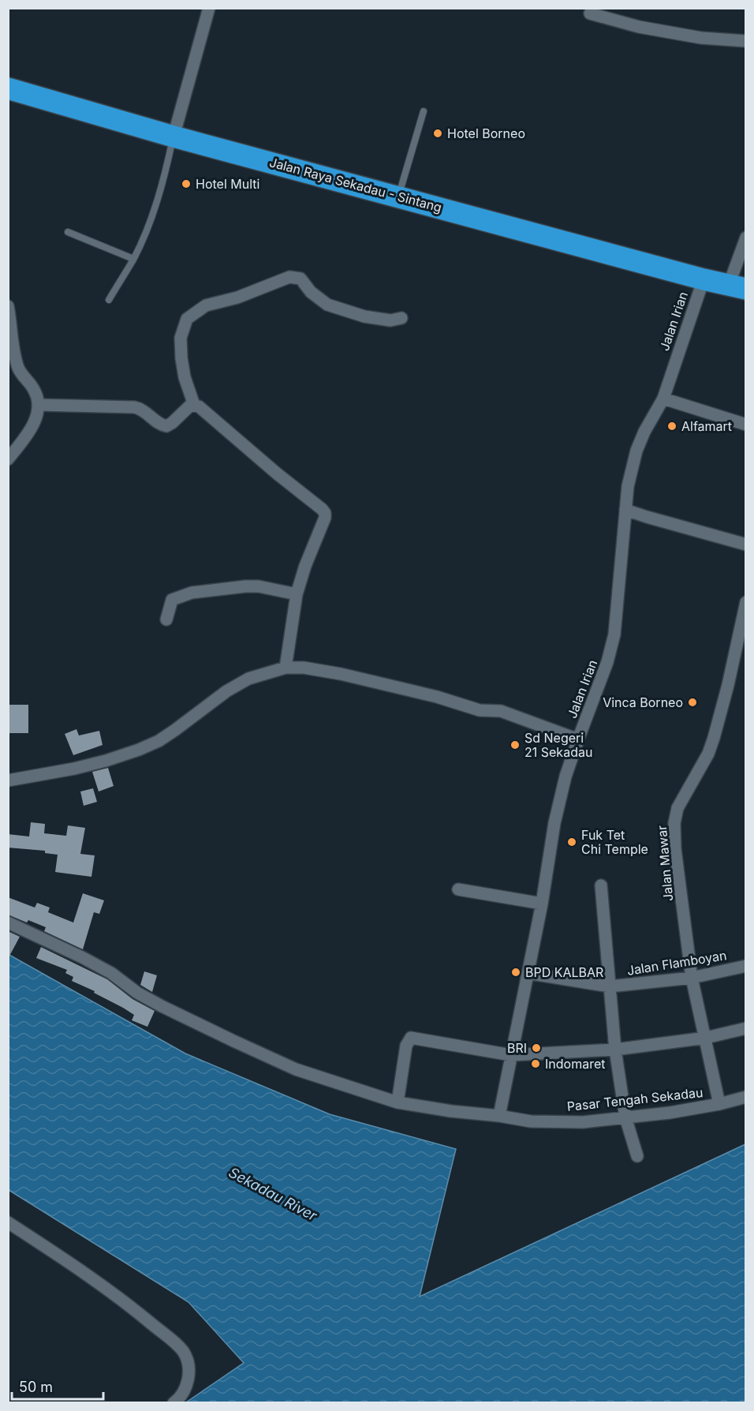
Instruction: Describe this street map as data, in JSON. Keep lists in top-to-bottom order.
{
  "streets": {
    "highway": ["Jalan Raya Sekadau - Sintang"],
    "street": [
      "Jalan Irian",
      "Jalan Mawar",
      "Jalan Flamboyan",
      "Pasar Tengah Sekadau"
    ]
  },
  "crossings": [
    ["Jalan Raya Sekadau - Sintang", "Jalan Irian"],
    ["Jalan Irian", "Jalan Flamboyan"],
    ["Jalan Irian", "Pasar Tengah Sekadau"],
    ["Jalan Mawar", "Jalan Flamboyan"],
    ["Jalan Mawar", "Pasar Tengah Sekadau"]
  ],
  "water": ["Sekadau River"],
  "places": [
    "Hotel Borneo",
    "Hotel Multi",
    "Alfamart",
    "Vinca Borneo",
    "Sd Negeri 21 Sekadau",
    "Fuk Tet Chi Temple",
    "BPD KALBAR",
    "BRI",
    "Indomaret"
  ],
  "scale_bar": "50 m"
}
